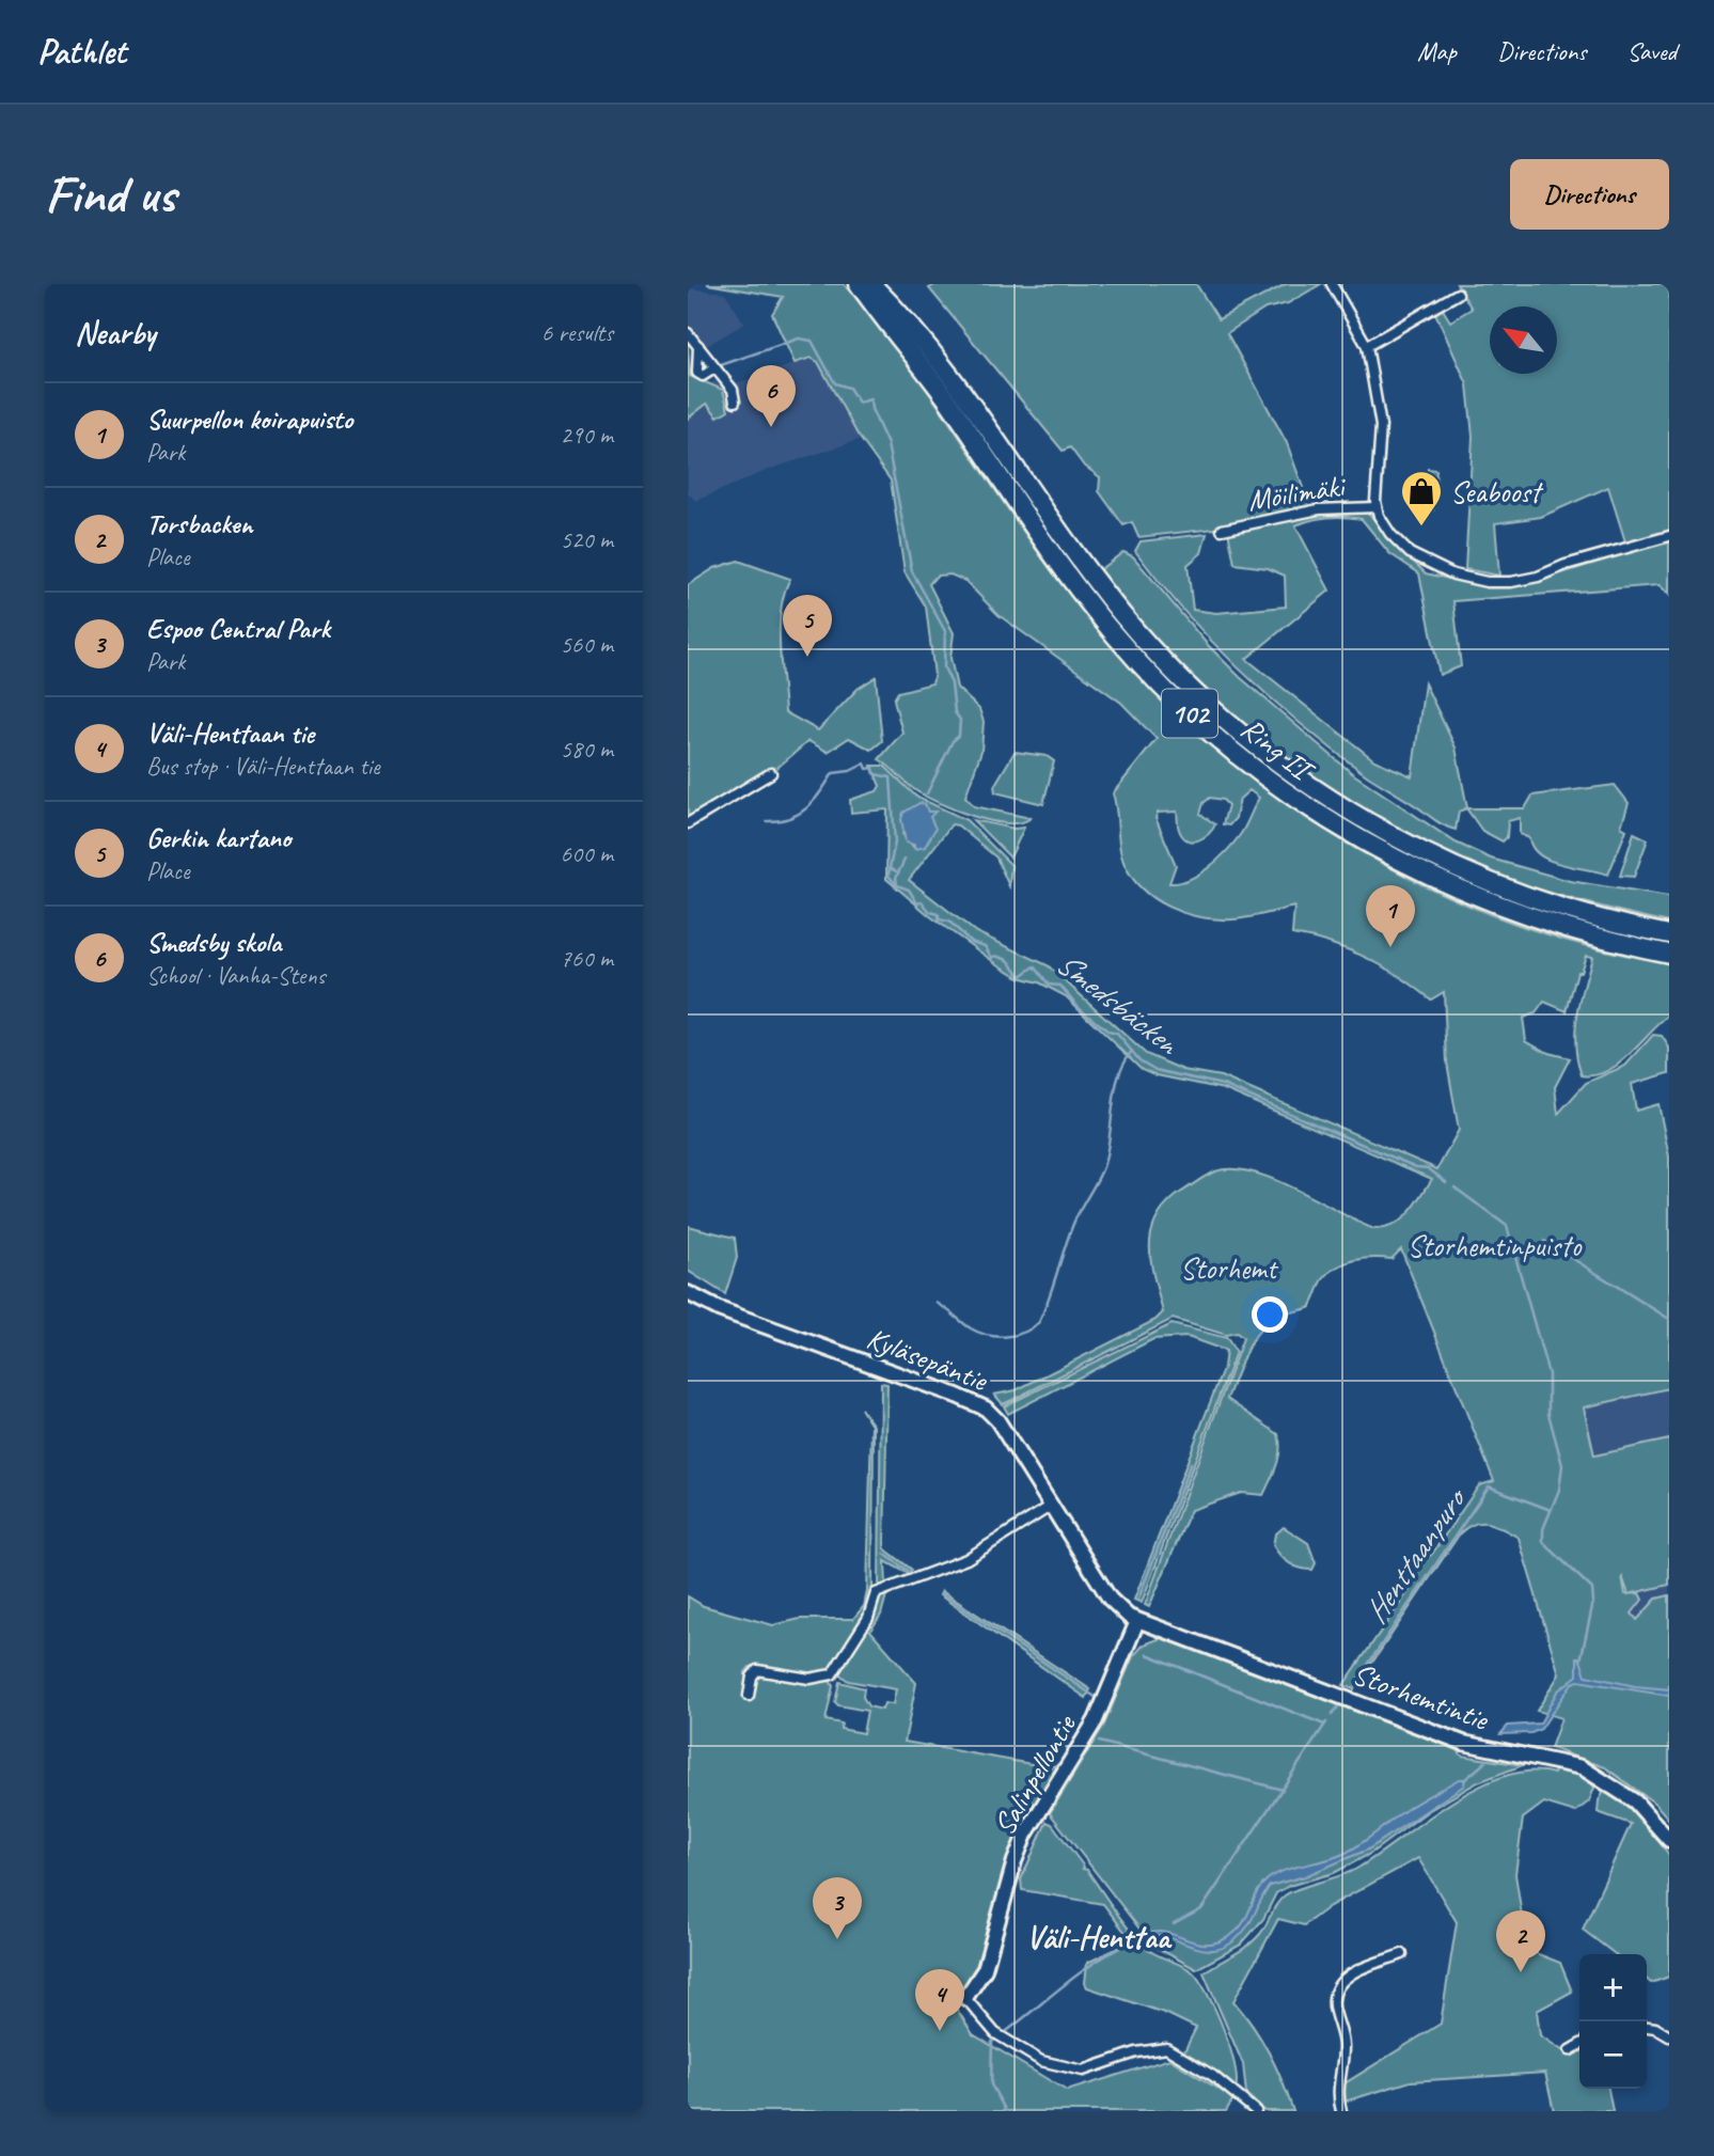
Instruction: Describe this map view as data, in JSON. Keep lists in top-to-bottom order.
{
  "streets": {
    "highway": ["102", "Ring II"],
    "main road": ["Kyläsepäntie", "Storhemtintie", "Salinpellontie"],
    "street": ["Möilimäki"]
  },
  "crossings": [
    ["Kyläsepäntie", "Storhemtintie"],
    ["Kyläsepäntie", "Salinpellontie"],
    ["Storhemtintie", "Salinpellontie"]
  ],
  "districts": ["Väli-Henttaa"],
  "water": ["Smedsbäcken", "Henttaanpuro"],
  "parks": ["Storhemtinpuisto", "Storhemt"],
  "places": {
    "shop": ["Seaboost"]
  },
  "north": "top left",
  "page": {
    "header": "Pathlet",
    "nav": ["Map", "Directions", "Saved"],
    "buttons": "Directions",
    "title": "Find us",
    "heading": ["Nearby", "6 results"],
    "pins": [
      "6",
      "5",
      "1",
      "3",
      "2",
      "4"
    ],
    "list": [
      {
        "mark": "1",
        "name": "Suurpellon koirapuisto",
        "note": "Park",
        "value": "290 m"
      },
      {
        "mark": "2",
        "name": "Torsbacken",
        "note": "Place",
        "value": "520 m"
      },
      {
        "mark": "3",
        "name": "Espoo Central Park",
        "note": "Park",
        "value": "560 m"
      },
      {
        "mark": "4",
        "name": "Väli-Henttaan tie",
        "note": "Bus stop · Väli-Henttaan tie",
        "value": "580 m"
      },
      {
        "mark": "5",
        "name": "Gerkin kartano",
        "note": "Place",
        "value": "600 m"
      },
      {
        "mark": "6",
        "name": "Smedsby skola",
        "note": "School · Vanha-Stens",
        "value": "760 m"
      }
    ],
    "map_buttons": ["+", "−"]
  }
}
